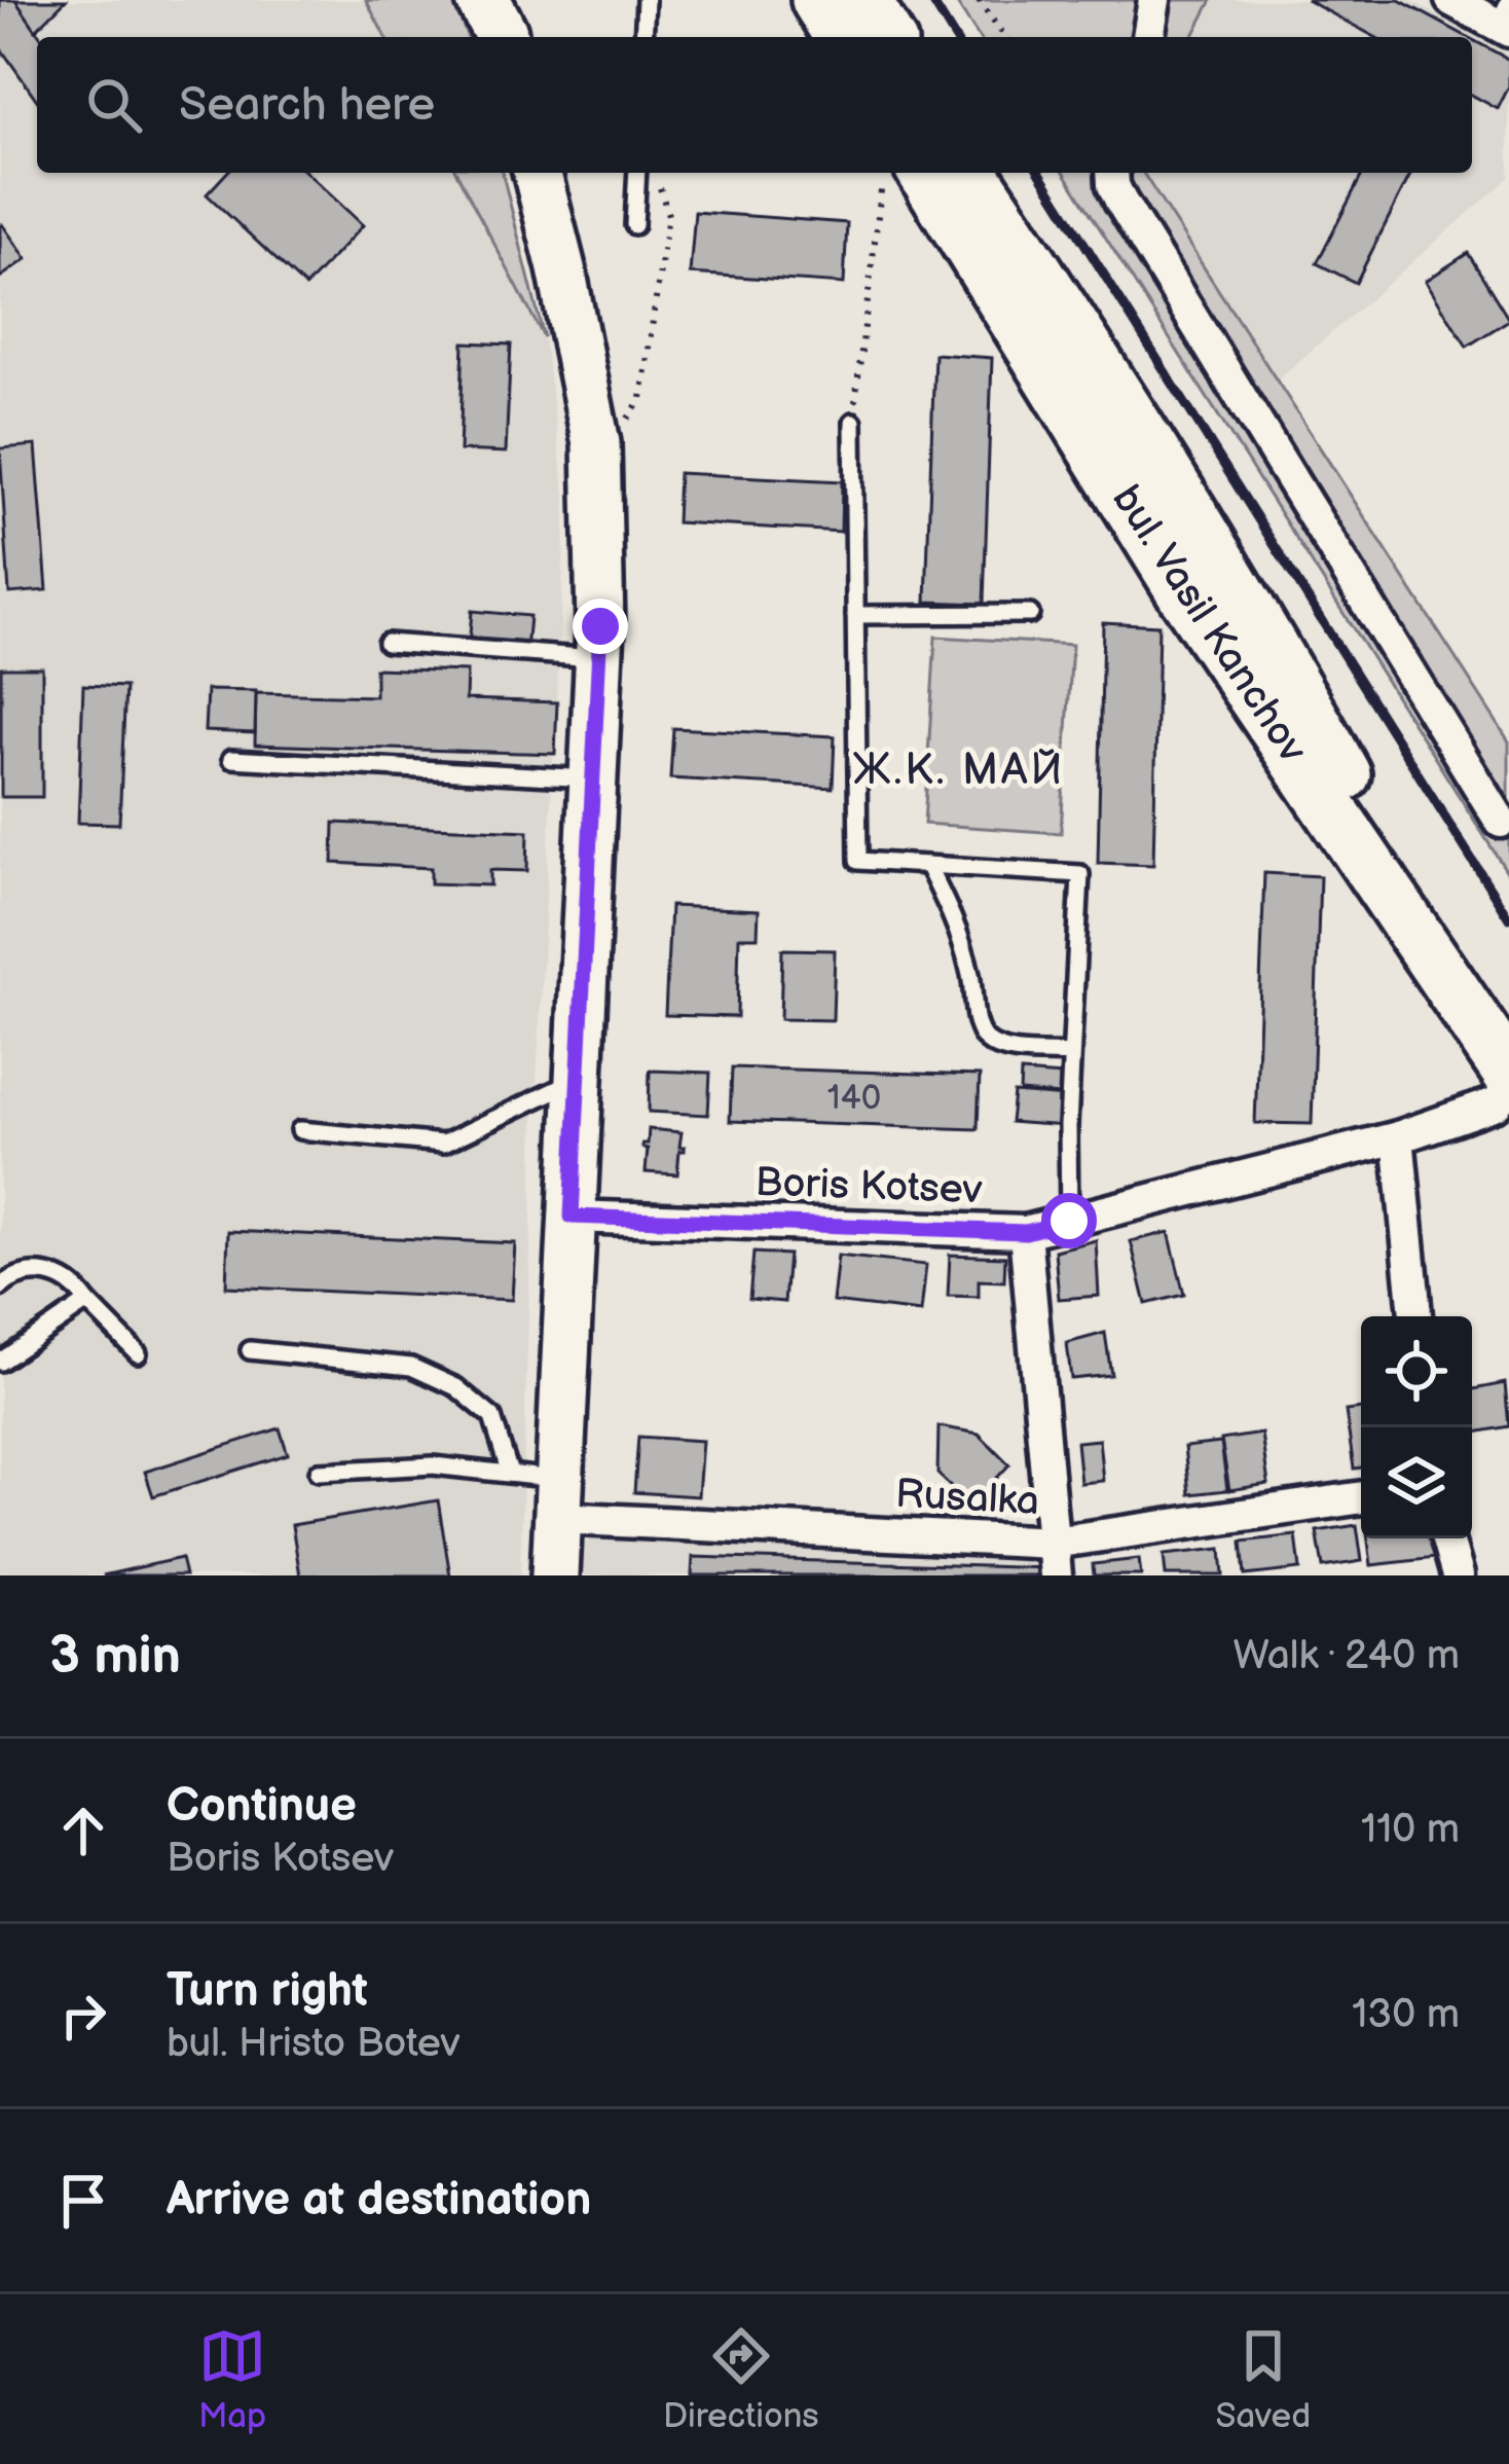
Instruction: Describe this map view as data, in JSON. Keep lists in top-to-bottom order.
{
  "streets": {
    "main road": ["bul. Vasil Kanchov"],
    "street": ["Boris Kotsev", "Rusalka"]
  },
  "districts": ["Ж.К. МАЙ"],
  "house_numbers": ["140"],
  "page": {
    "search": "Search here",
    "heading": ["3 min", "Walk · 240 m"],
    "list": [
      ["Continue", "Boris Kotsev", "110 m"],
      ["Turn right", "bul. Hristo Botev", "130 m"],
      "Arrive at destination"
    ],
    "nav": ["Map", "Directions", "Saved"]
  }
}
